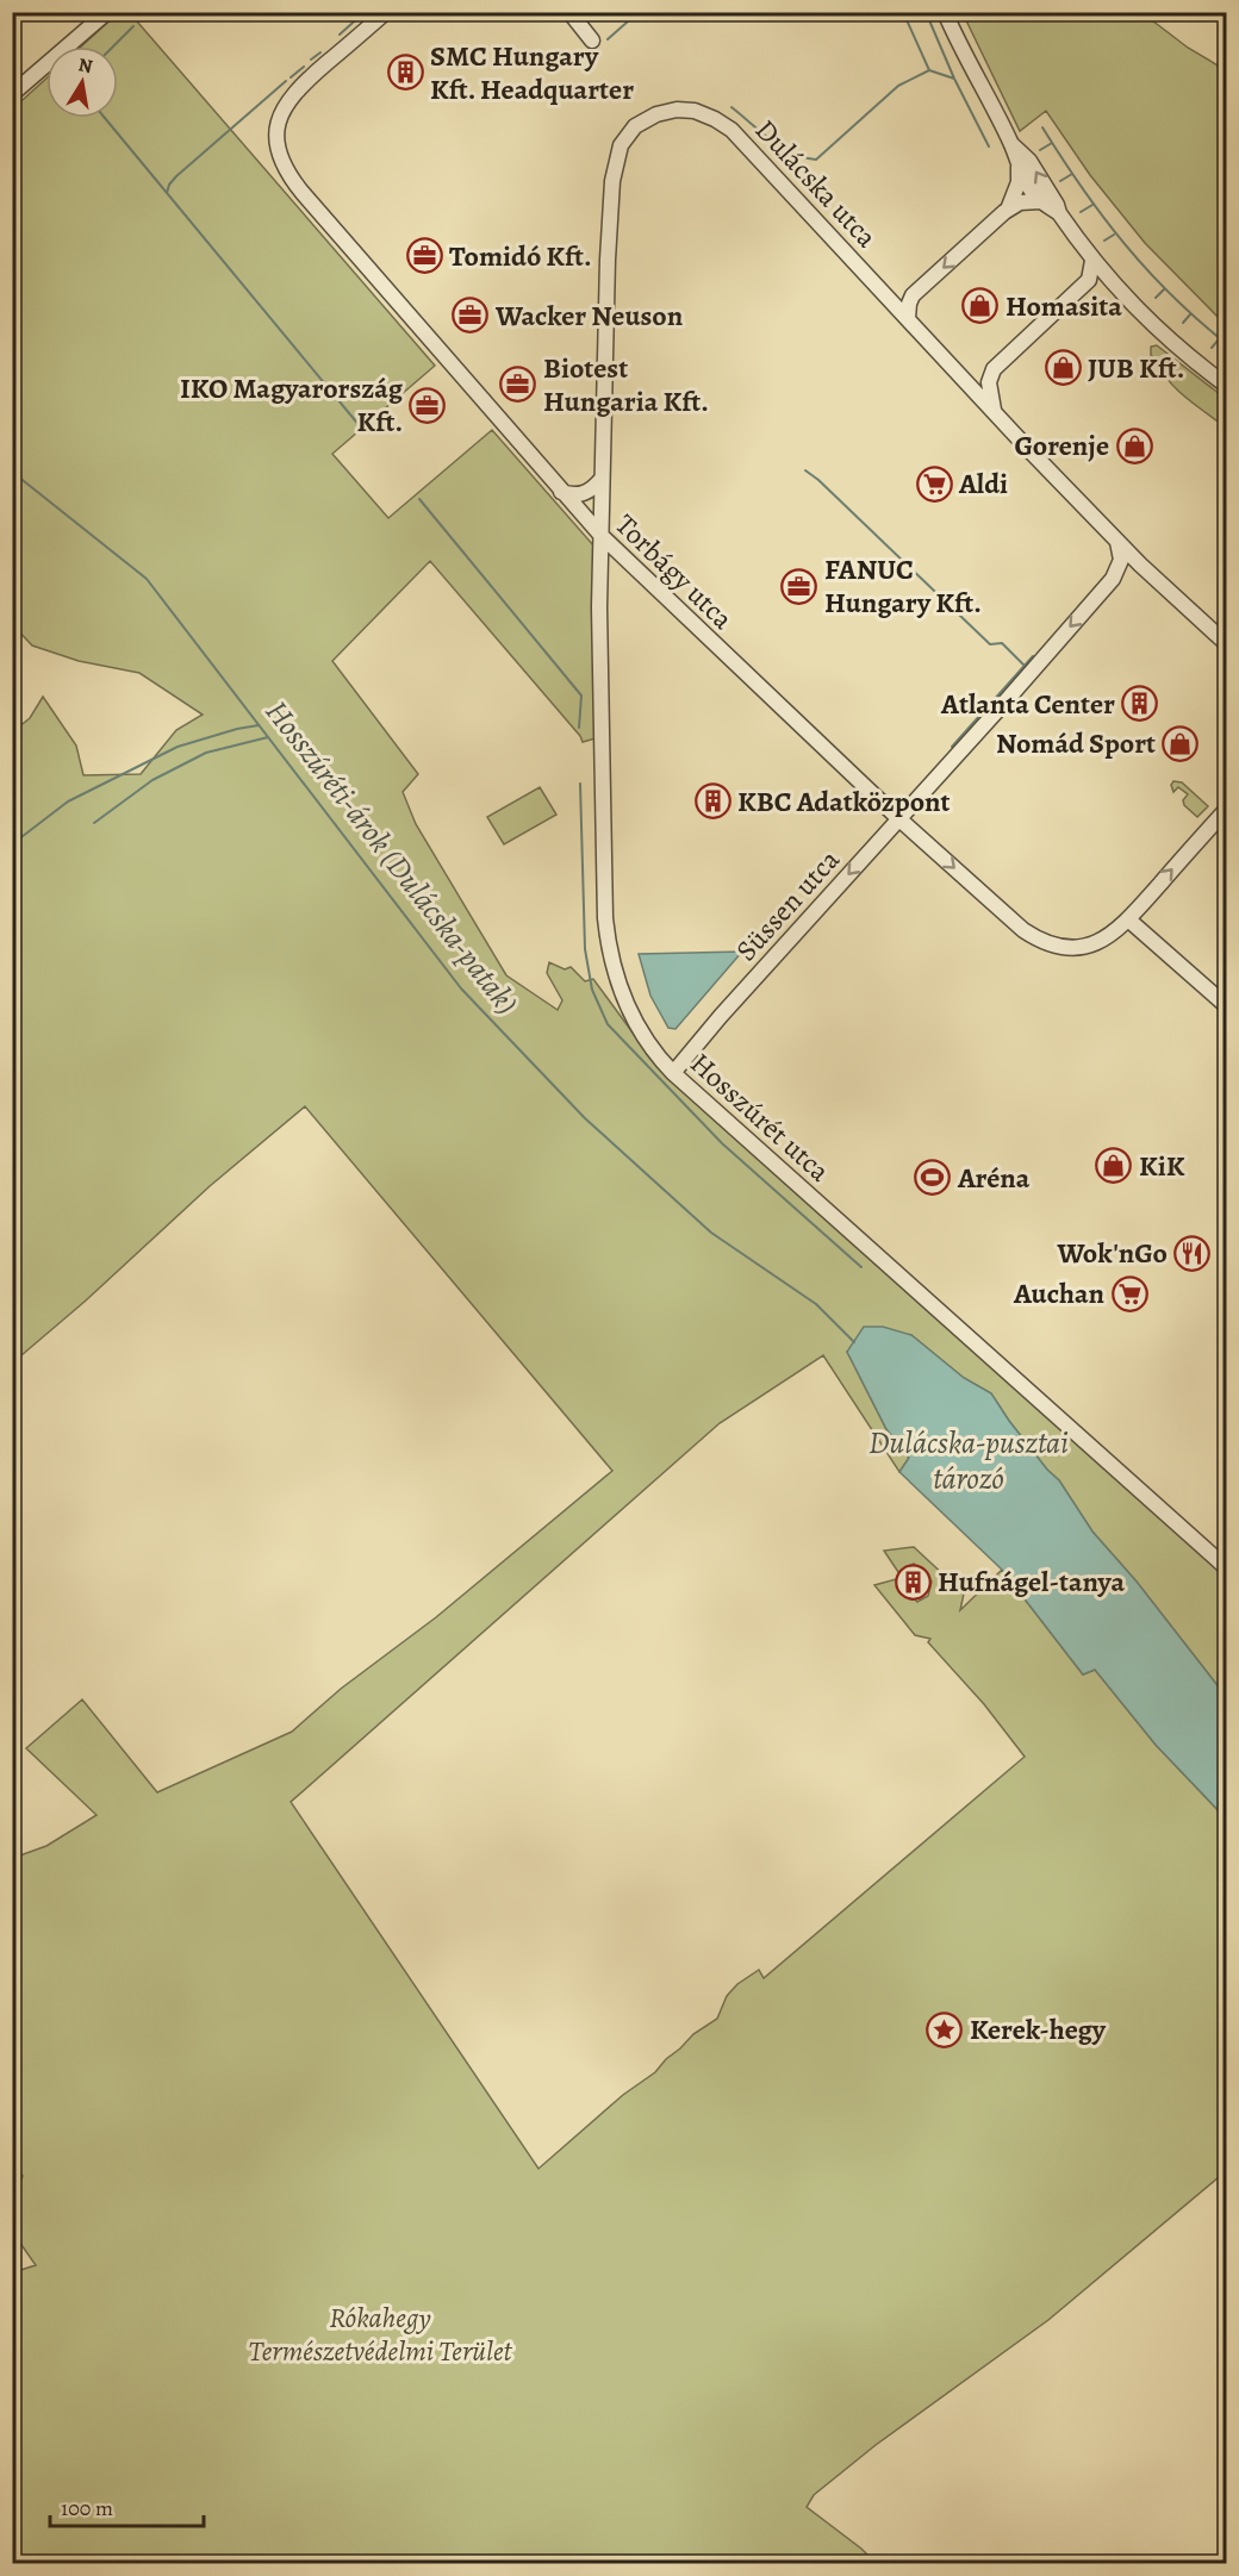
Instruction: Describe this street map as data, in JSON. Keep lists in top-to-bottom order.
{
  "streets": {
    "street": [
      "Dulácska utca",
      "Torbágy utca",
      "Süssen utca",
      "Hosszúrét utca"
    ]
  },
  "crossings": [
    ["Dulácska utca", "Torbágy utca"],
    ["Dulácska utca", "Süssen utca"],
    ["Dulácska utca", "Hosszúrét utca"],
    ["Torbágy utca", "Süssen utca"],
    ["Torbágy utca", "Hosszúrét utca"],
    ["Süssen utca", "Hosszúrét utca"]
  ],
  "one_way": ["Süssen utca"],
  "water": ["Hosszúréti-árok (Dulácska-patak)", "Dulácska-pusztai tározó"],
  "parks": ["Rókahegy Természetvédelmi Terület"],
  "places": {
    "building": [
      "SMC Hungary Kft. Headquarter",
      "Atlanta Center",
      "KBC Adatközpont",
      "Hufnágel-tanya"
    ],
    "office": [
      "Tomidó Kft.",
      "Wacker Neuson",
      "Biotest Hungaria Kft.",
      "IKO Magyarország Kft.",
      "FANUC Hungary Kft."
    ],
    "shop": [
      "Homasita",
      "JUB Kft.",
      "Gorenje",
      "Nomád Sport",
      "KiK"
    ],
    "supermarket": ["Aldi", "Auchan"],
    "sports": ["Aréna"],
    "restaurant": ["Wok'nGo"],
    "place": ["Kerek-hegy"]
  },
  "scale_bar": "100 m",
  "north": "top"
}
